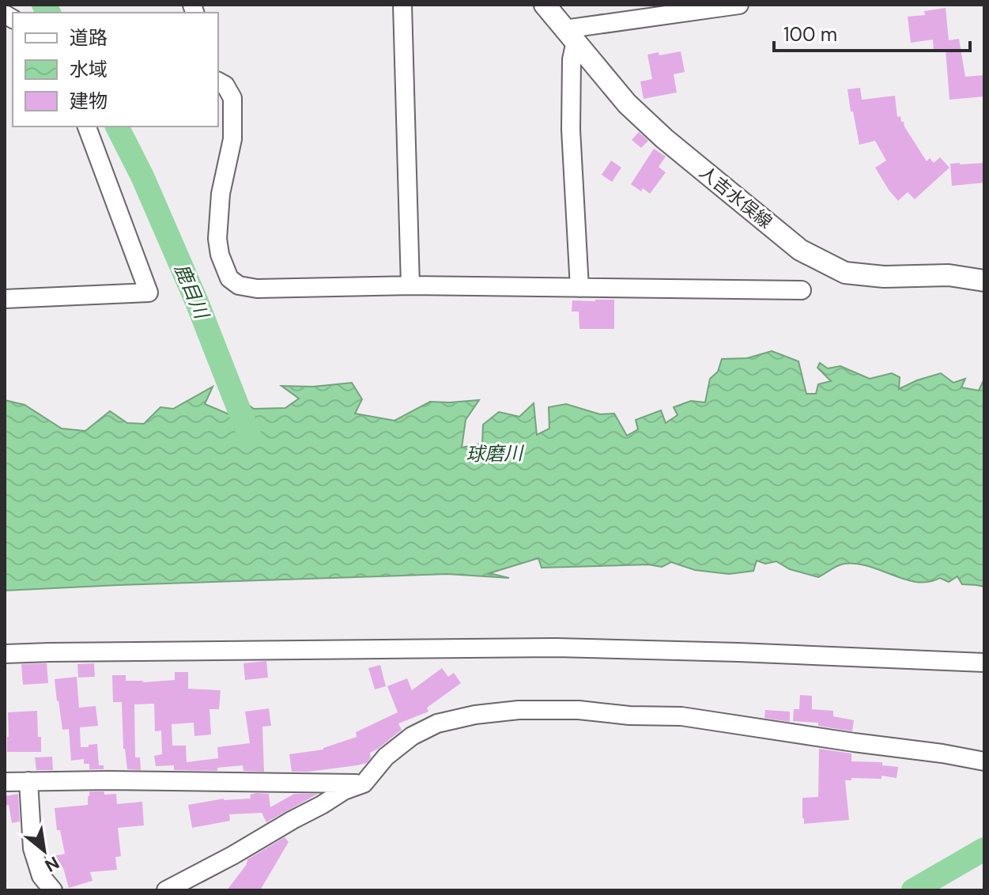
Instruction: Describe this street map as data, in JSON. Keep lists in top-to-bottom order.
{
  "streets": {
    "main road": ["人吉水俣線"]
  },
  "water": ["鹿目川", "球磨川"],
  "legend": ["道路", "水域", "建物"],
  "scale_bar": "100 m",
  "north": "bottom right"
}
